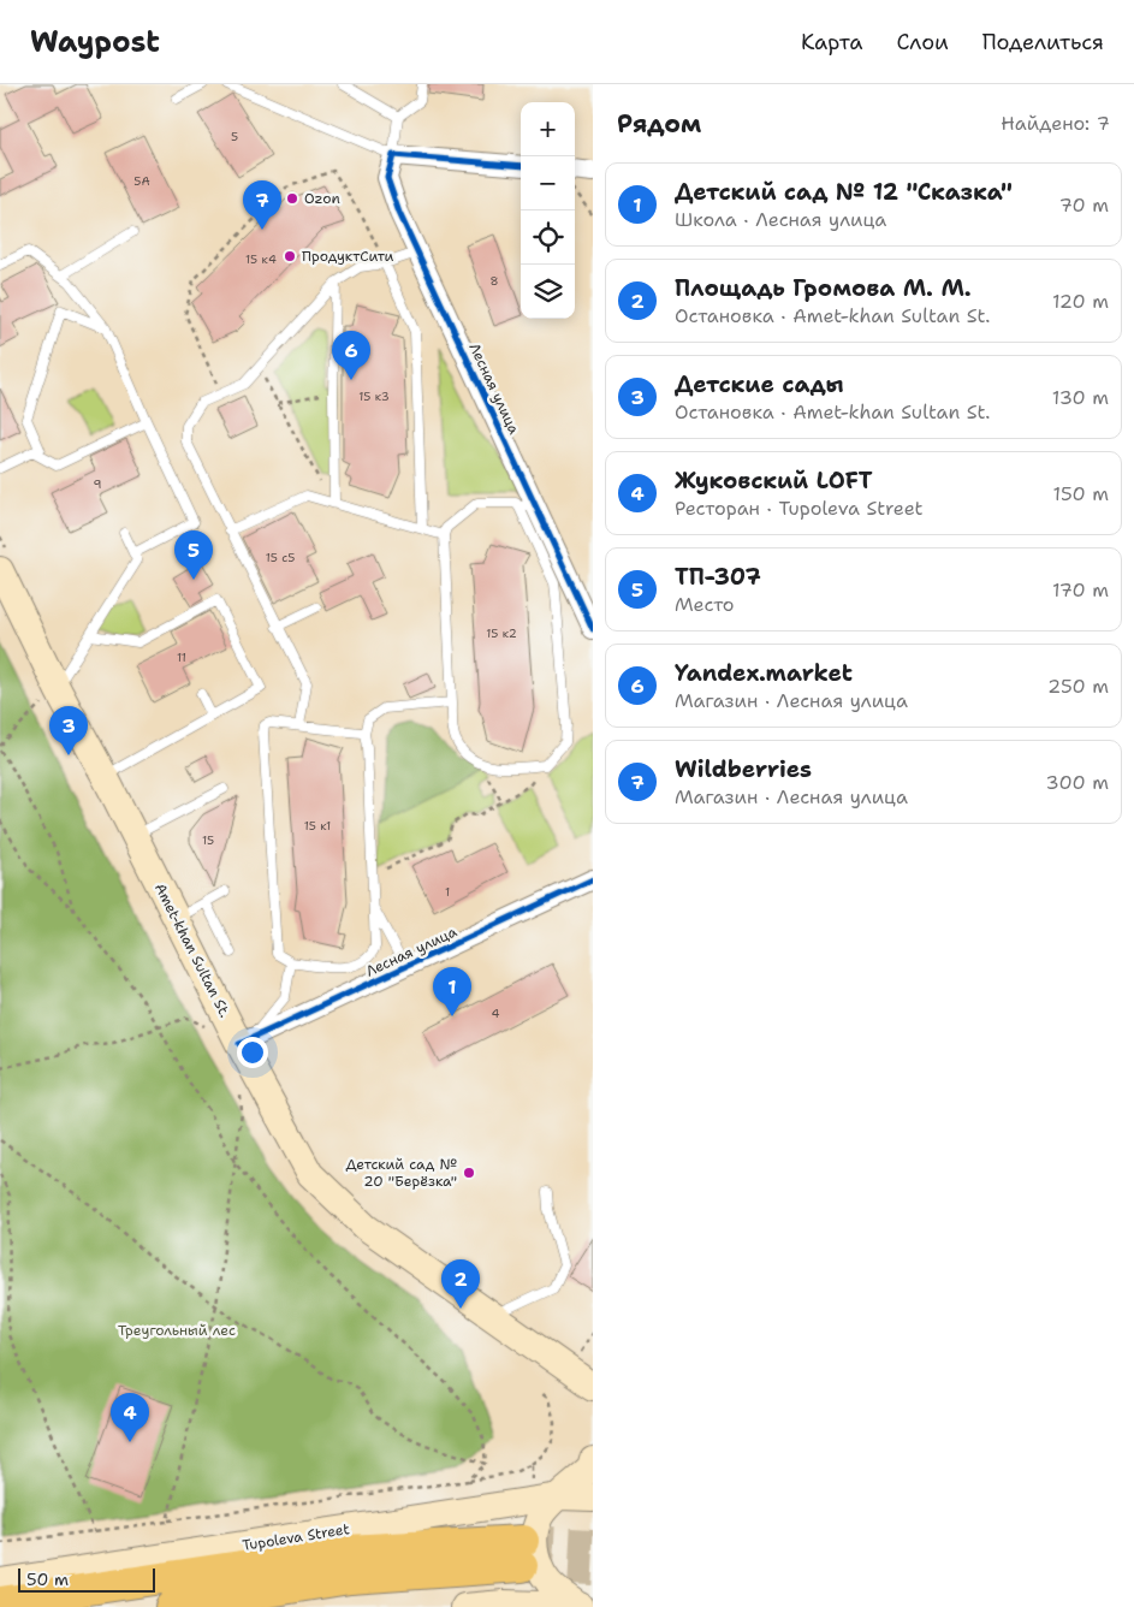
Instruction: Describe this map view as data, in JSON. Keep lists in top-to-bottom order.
{
  "streets": {
    "main road": ["Amet-khan Sultan St.", "Tupoleva Street"],
    "street": ["Лесная улица"]
  },
  "crossings": [
    ["Лесная улица", "Amet-khan Sultan St."]
  ],
  "parks": ["Треугольный лес"],
  "places": ["Ozon", "ПродуктСити", "Детский сад № 20 \"Берёзка\""],
  "house_numbers": [
    "5",
    "5А",
    "15 к4",
    "8",
    "15 к3",
    "9",
    "15 с5",
    "15 к2",
    "11",
    "15 к1",
    "15",
    "1",
    "4"
  ],
  "scale_bar": "50 m",
  "page": {
    "header": "Waypost",
    "nav": ["Карта", "Слои", "Поделиться"],
    "heading": ["Рядом", "Найдено: 7"],
    "map_buttons": ["+", "−"],
    "list": [
      {
        "mark": "1",
        "name": "Детский сад № 12 \"Сказка\"",
        "note": "Школа · Лесная улица",
        "value": "70 m"
      },
      {
        "mark": "2",
        "name": "Площадь Громова М. М.",
        "note": "Остановка · Amet-khan Sultan St.",
        "value": "120 m"
      },
      {
        "mark": "3",
        "name": "Детские сады",
        "note": "Остановка · Amet-khan Sultan St.",
        "value": "130 m"
      },
      {
        "mark": "4",
        "name": "Жуковский LOFT",
        "note": "Ресторан · Tupoleva Street",
        "value": "150 m"
      },
      {
        "mark": "5",
        "name": "ТП-307",
        "note": "Место",
        "value": "170 m"
      },
      {
        "mark": "6",
        "name": "Yandex.market",
        "note": "Магазин · Лесная улица",
        "value": "250 m"
      },
      {
        "mark": "7",
        "name": "Wildberries",
        "note": "Магазин · Лесная улица",
        "value": "300 m"
      }
    ],
    "pins": [
      "7",
      "6",
      "5",
      "3",
      "1",
      "2",
      "4"
    ],
    "scale": "50 m"
  }
}
